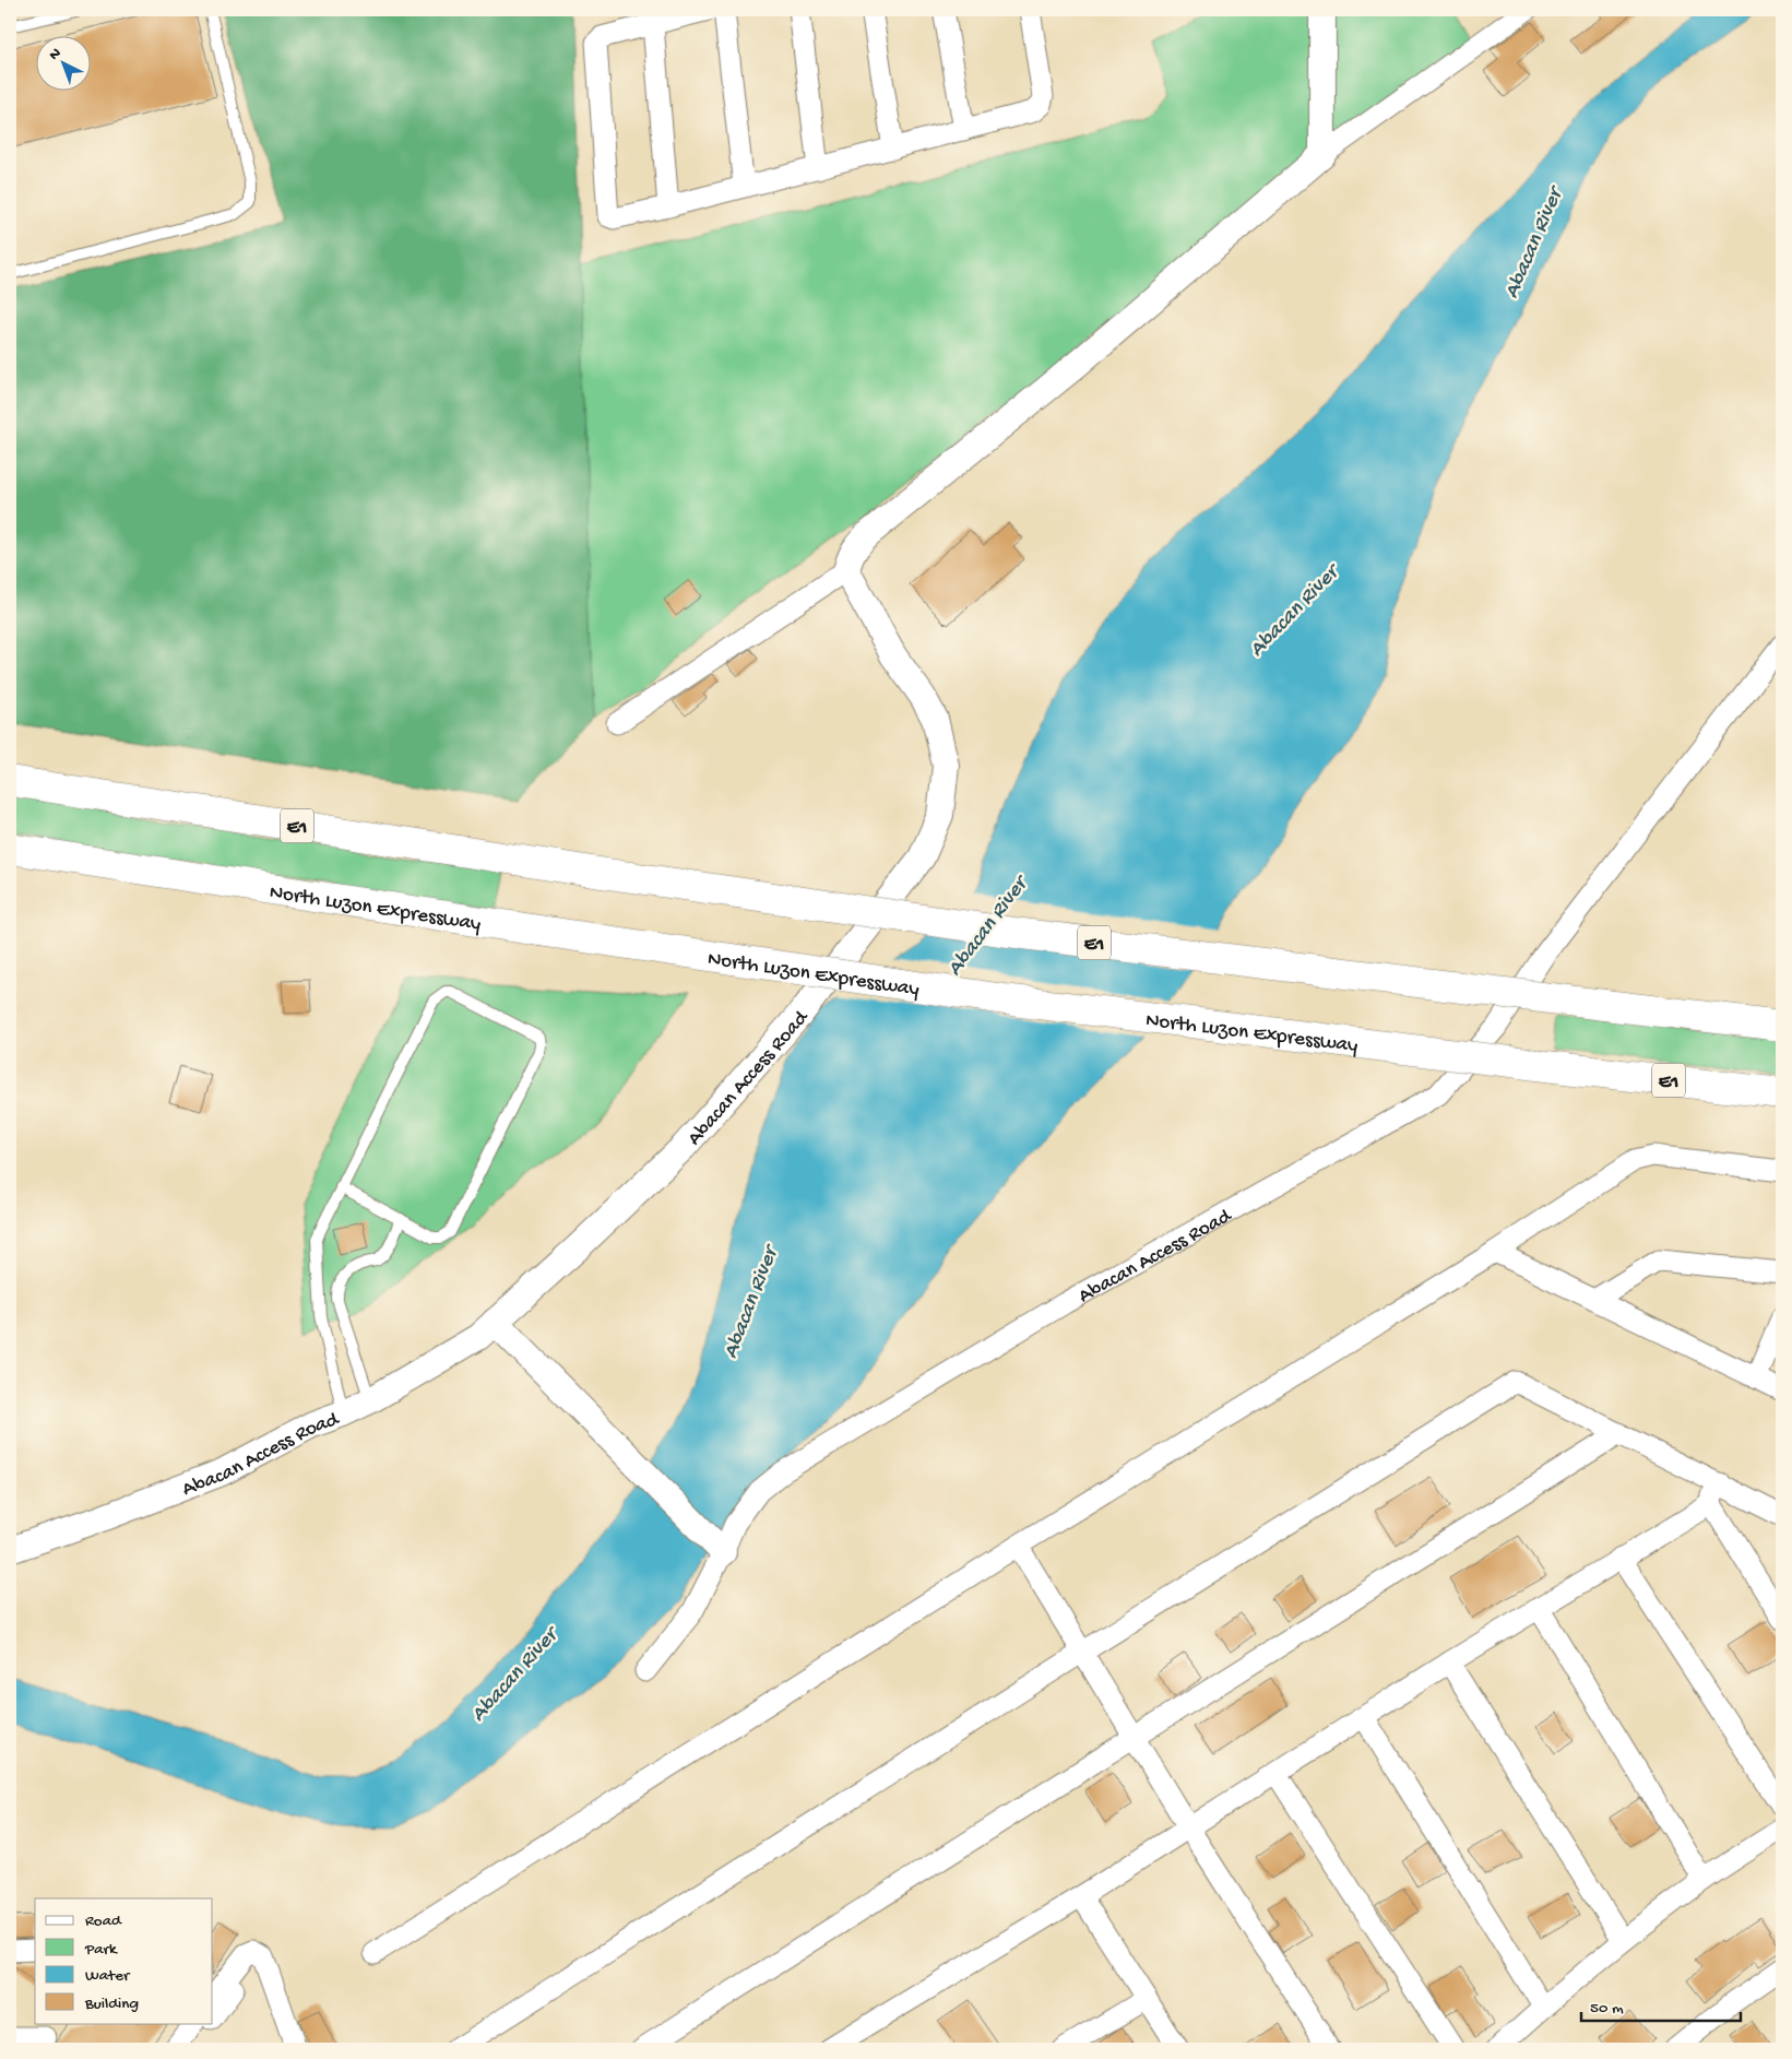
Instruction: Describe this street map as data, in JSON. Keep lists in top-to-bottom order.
{
  "streets": {
    "highway": ["E1", "North Luzon Expressway"],
    "street": ["Abacan Access Road"]
  },
  "water": ["Abacan River"],
  "legend": [
    "Road",
    "Park",
    "Water",
    "Building"
  ],
  "scale_bar": "50 m",
  "north": "top left"
}
